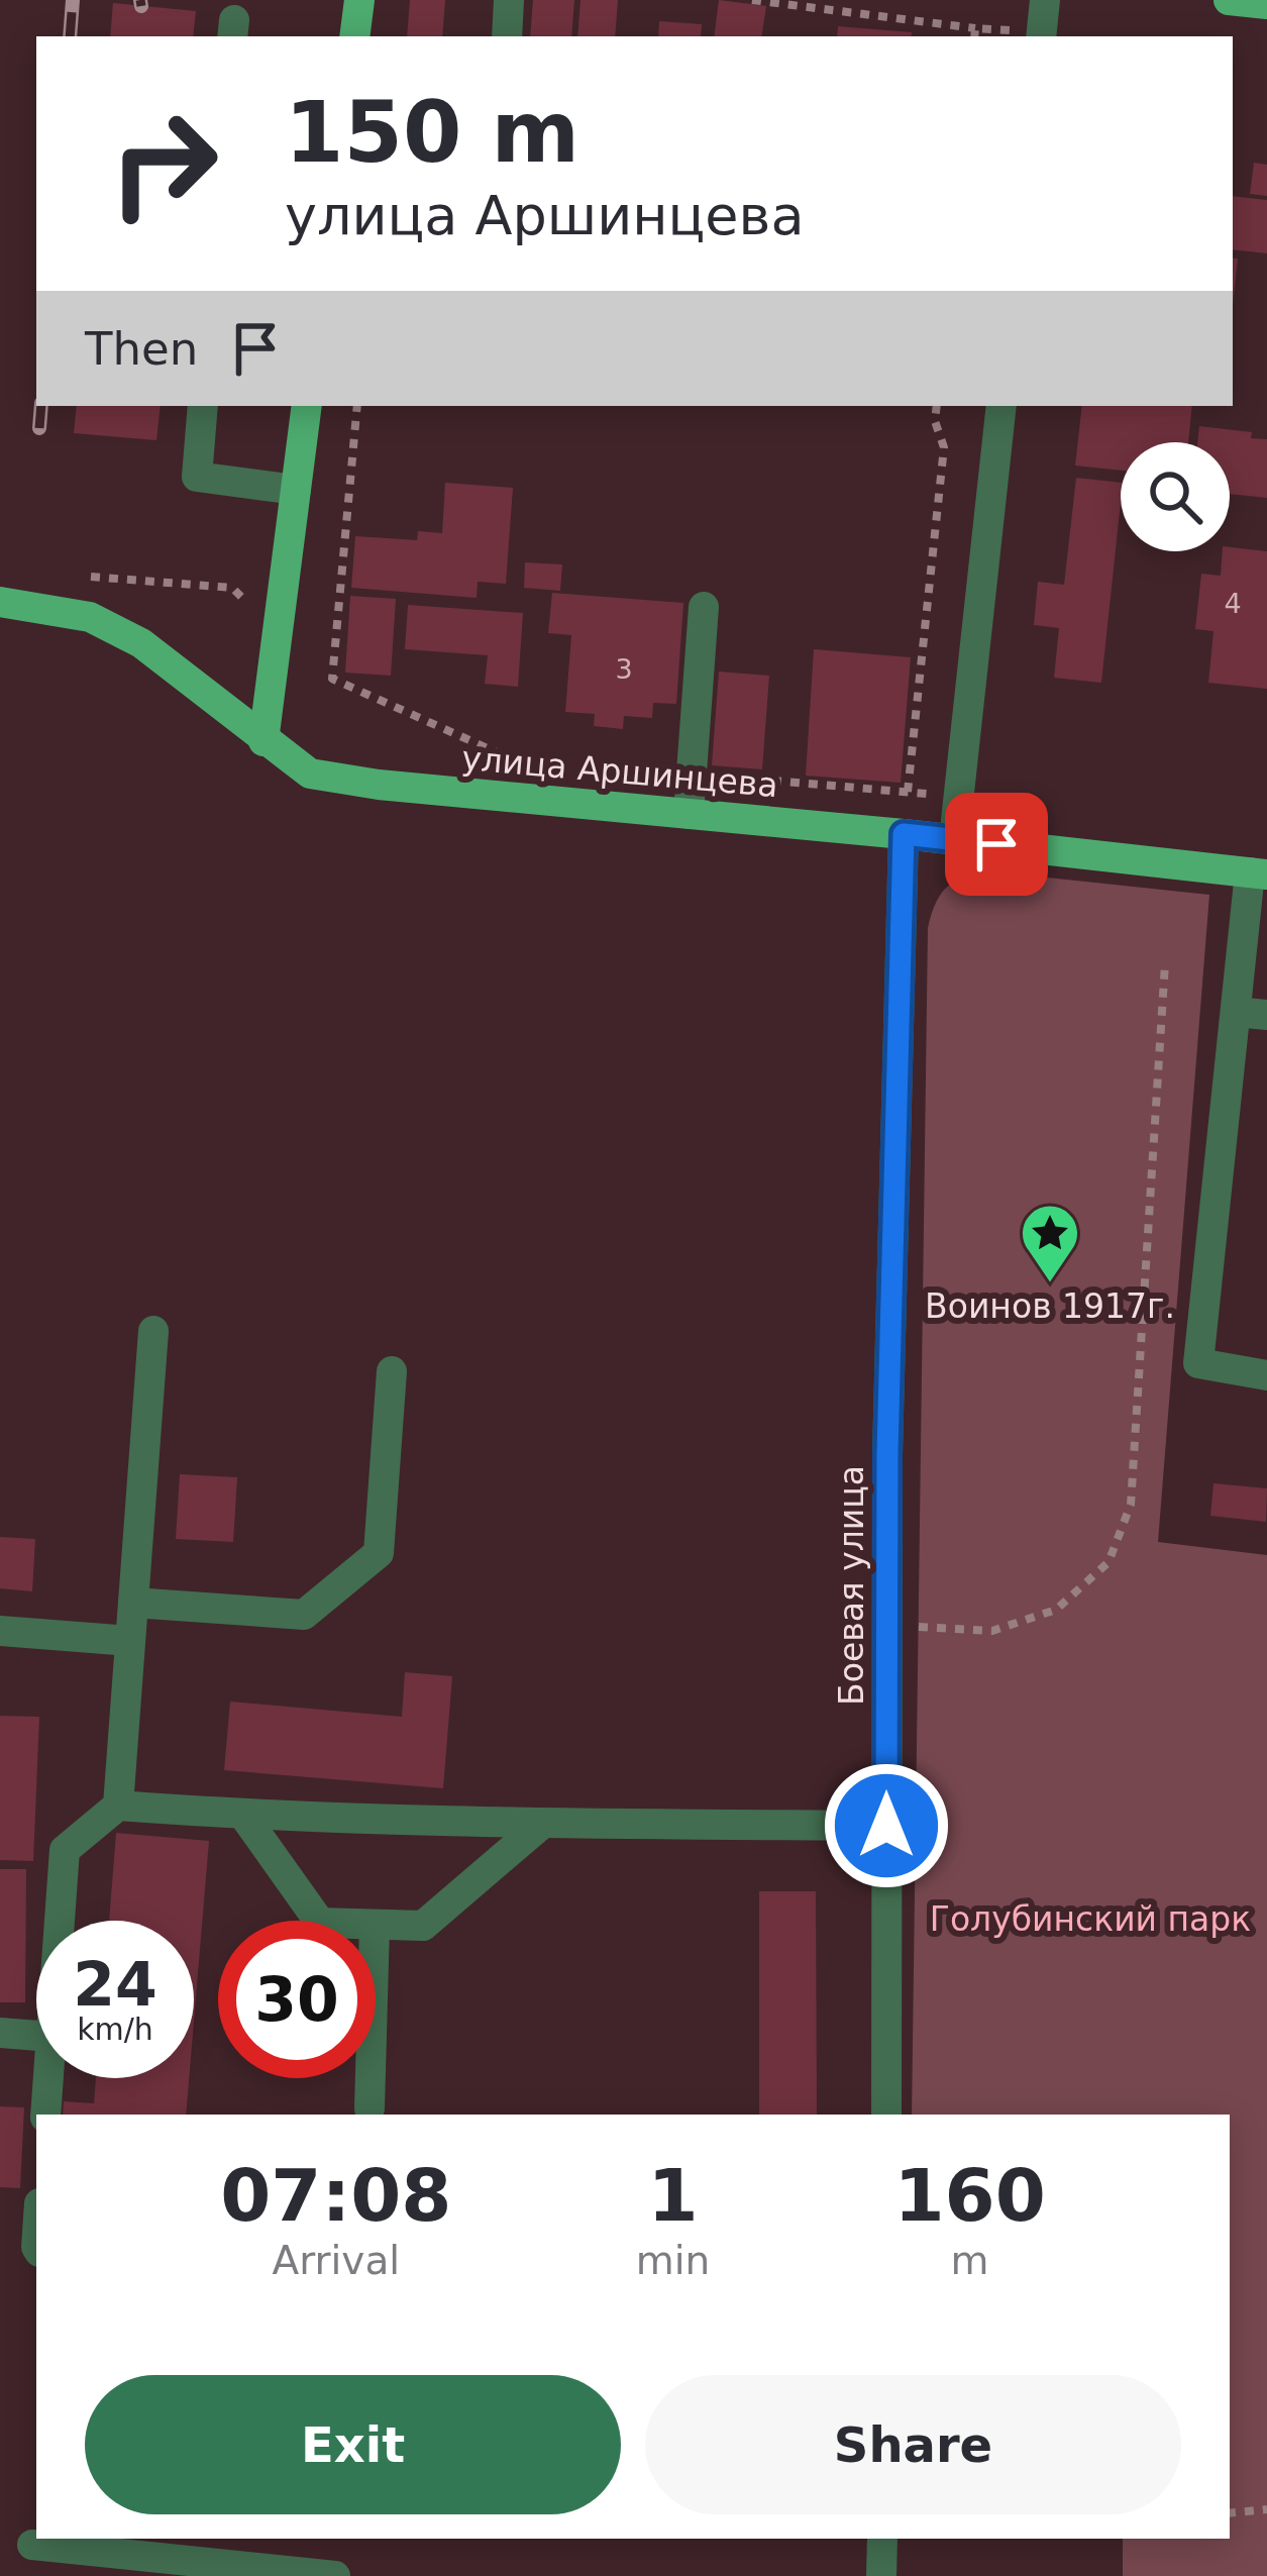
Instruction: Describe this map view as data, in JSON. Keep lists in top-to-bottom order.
{
  "streets": {
    "main road": ["улица Аршинцева"],
    "street": ["Боевая улица"]
  },
  "crossings": [
    ["улица Аршинцева", "Боевая улица"]
  ],
  "parks": ["Голубинский парк"],
  "places": {
    "place": ["Воинов 1917г."]
  },
  "house_numbers": ["4", "3"],
  "page": {
    "turn": ["150 m", "улица Аршинцева"],
    "then": "Then",
    "speed": "24 km/h",
    "limit": "30",
    "eta": [
      "07:08",
      "Arrival",
      "1",
      "min",
      "160",
      "m"
    ],
    "buttons": ["Exit", "Share"]
  }
}
